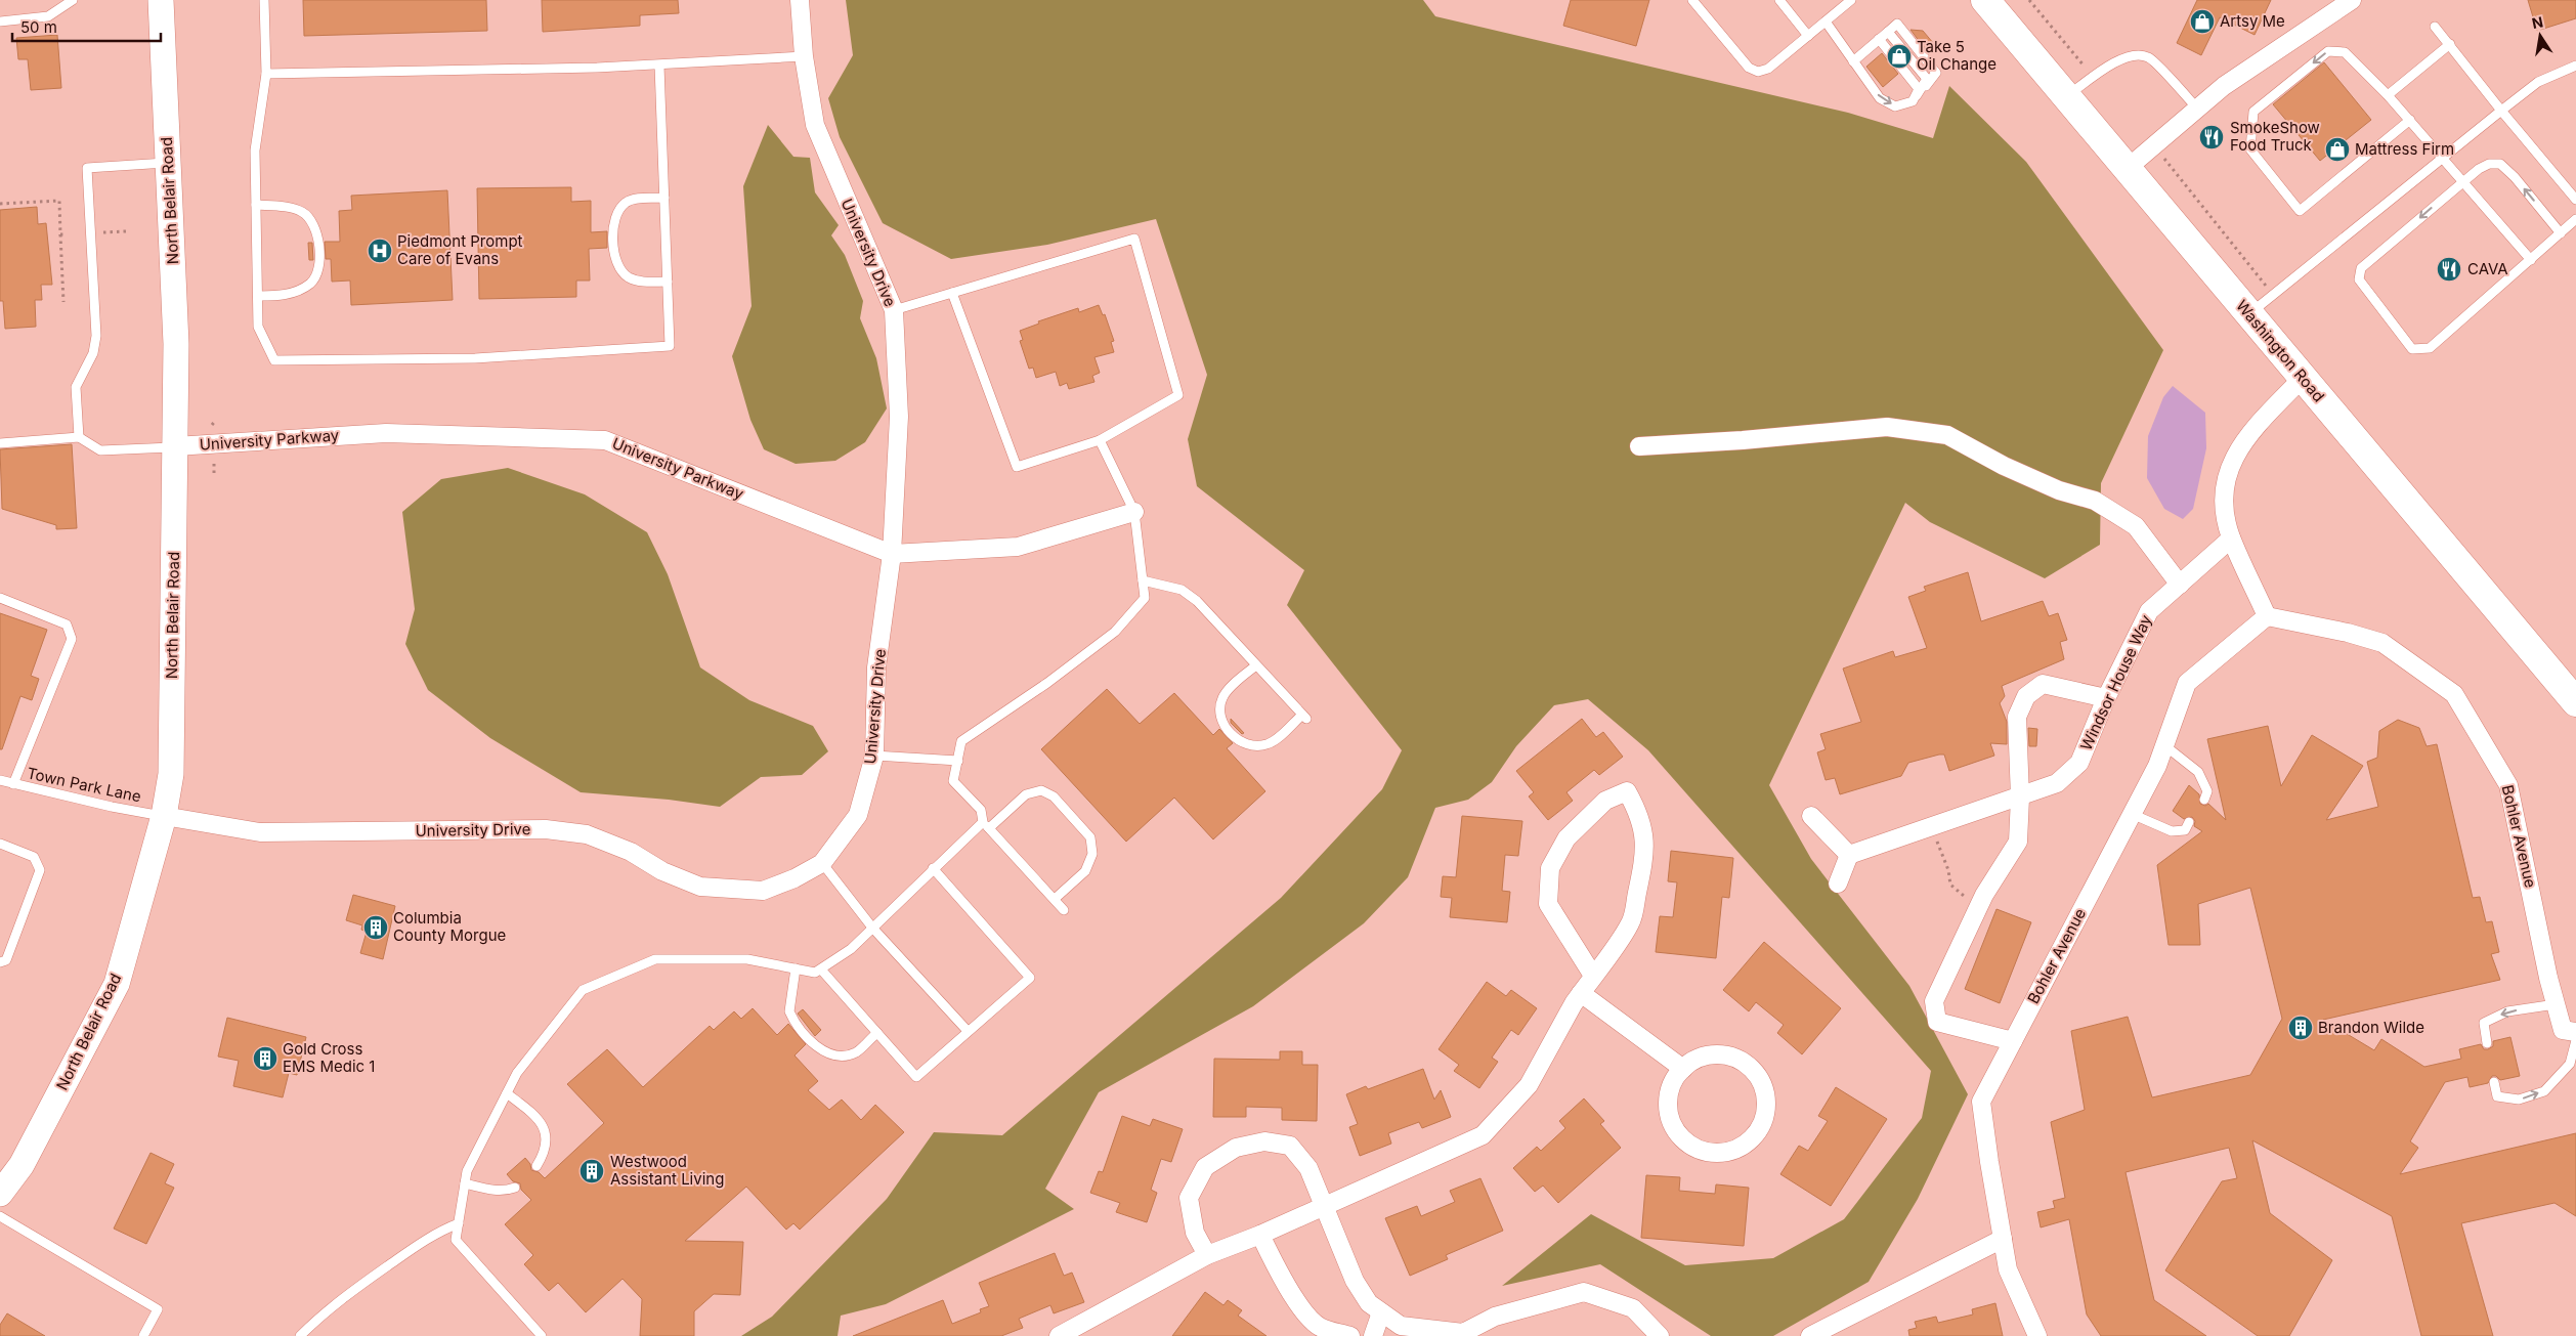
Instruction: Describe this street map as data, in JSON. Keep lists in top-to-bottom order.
{
  "streets": {
    "main road": ["North Belair Road", "Washington Road"],
    "street": [
      "University Drive",
      "University Parkway",
      "Windsor House Way",
      "Bohler Avenue"
    ],
    "lane": ["Town Park Lane"]
  },
  "crossings": [
    ["North Belair Road", "University Drive"],
    ["North Belair Road", "University Parkway"],
    ["North Belair Road", "Town Park Lane"],
    ["University Drive", "University Parkway"],
    ["University Drive", "Town Park Lane"]
  ],
  "places": {
    "shop": ["Artsy Me", "Take 5 Oil Change", "Mattress Firm"],
    "restaurant": ["SmokeShow Food Truck", "CAVA"],
    "hospital": ["Piedmont Prompt Care of Evans"],
    "building": [
      "Columbia County Morgue",
      "Brandon Wilde",
      "Gold Cross EMS Medic 1",
      "Westwood Assistant Living"
    ]
  },
  "scale_bar": "50 m",
  "north": "top"
}
